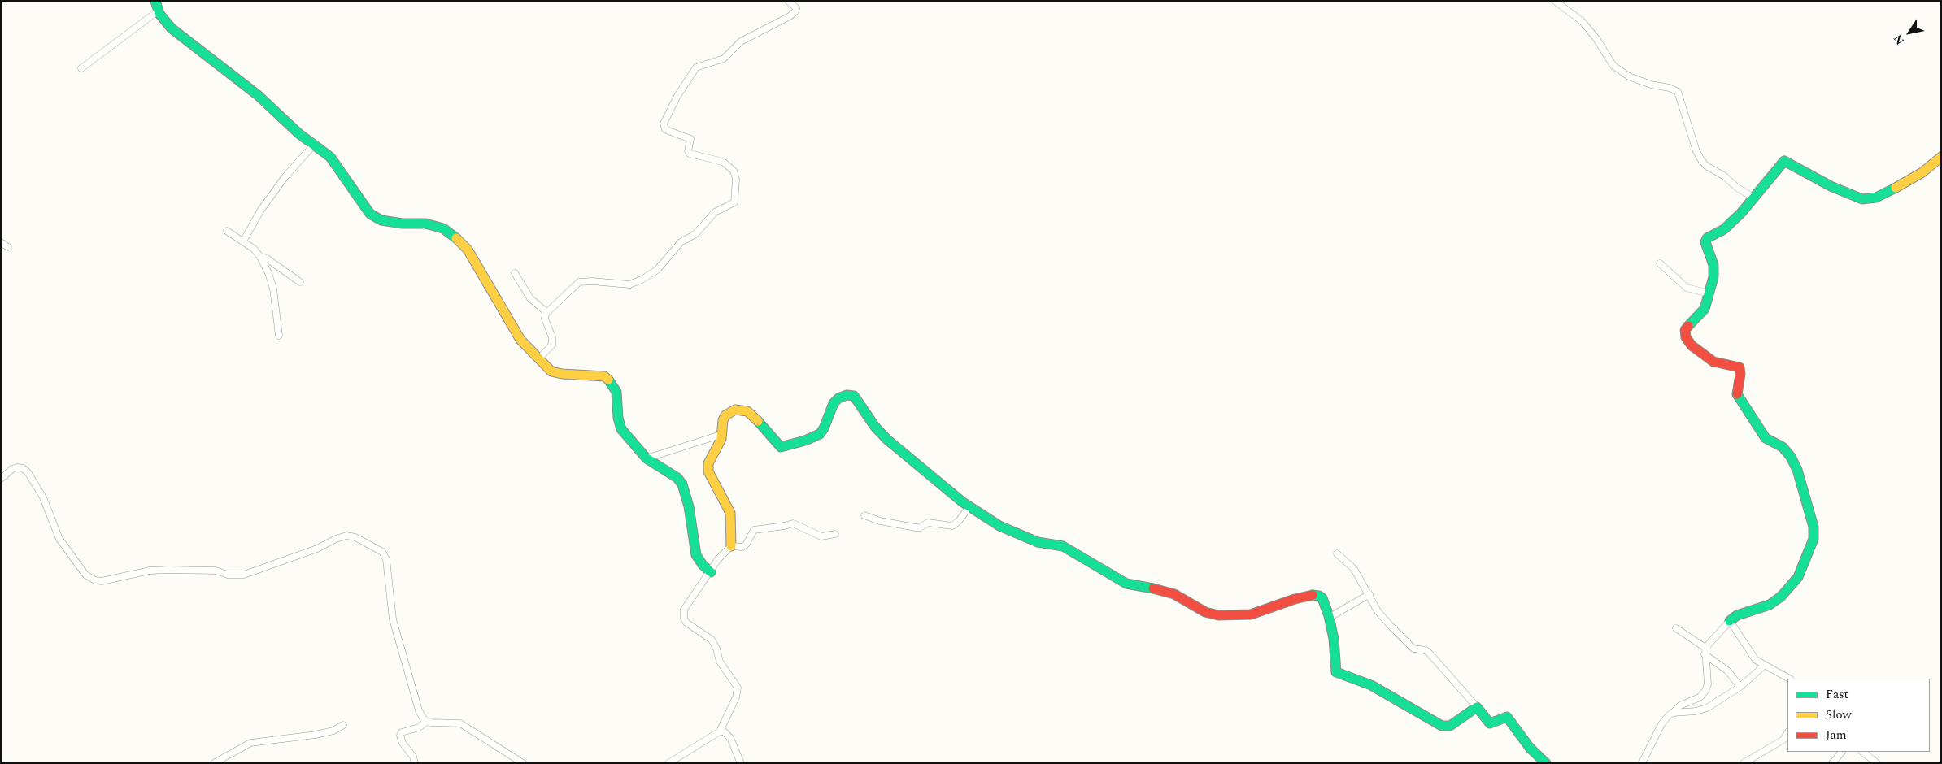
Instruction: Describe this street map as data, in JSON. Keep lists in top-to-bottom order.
{
  "legend": ["Fast", "Slow", "Jam"],
  "north": "bottom left"
}
